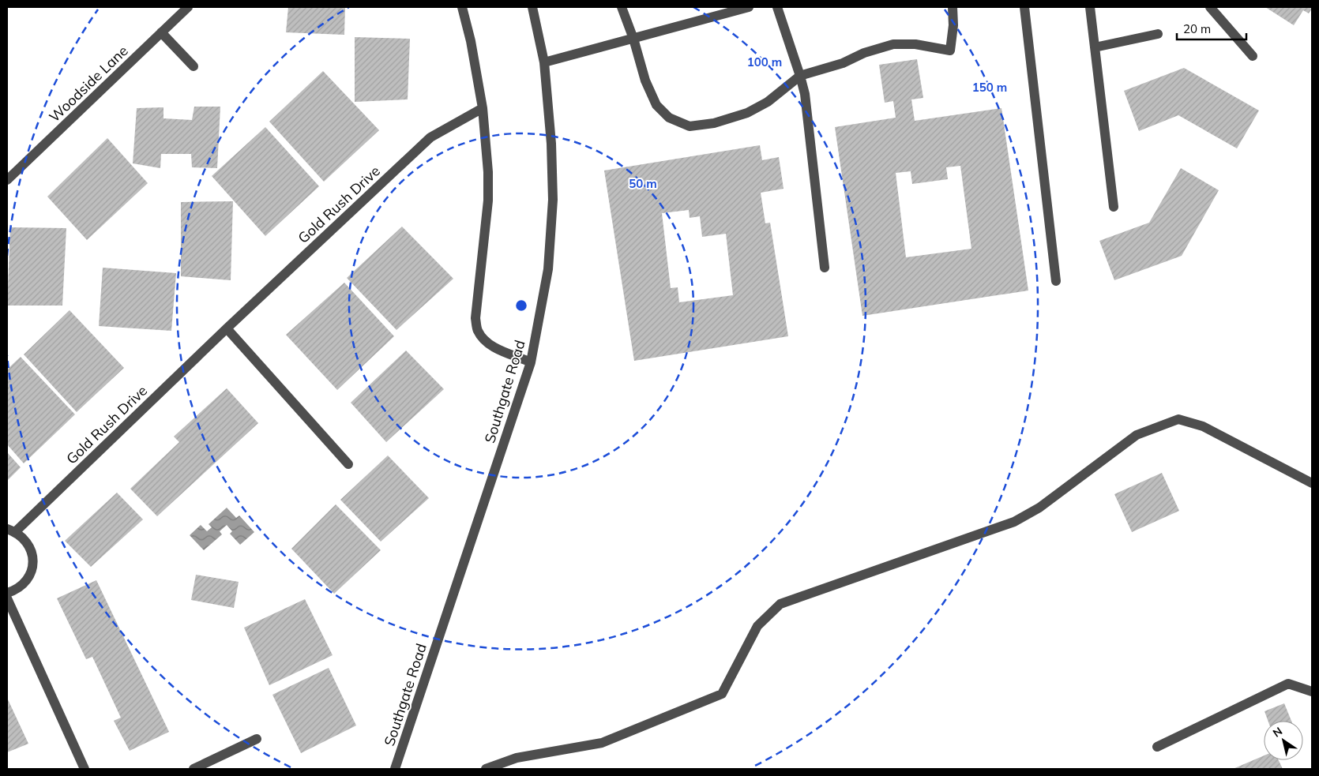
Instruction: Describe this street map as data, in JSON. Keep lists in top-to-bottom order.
{
  "streets": {
    "street": ["Woodside Lane", "Gold Rush Drive", "Southgate Road"]
  },
  "scale_bar": "20 m",
  "north": "top left",
  "rings": ["100 m", "150 m", "50 m"]
}
